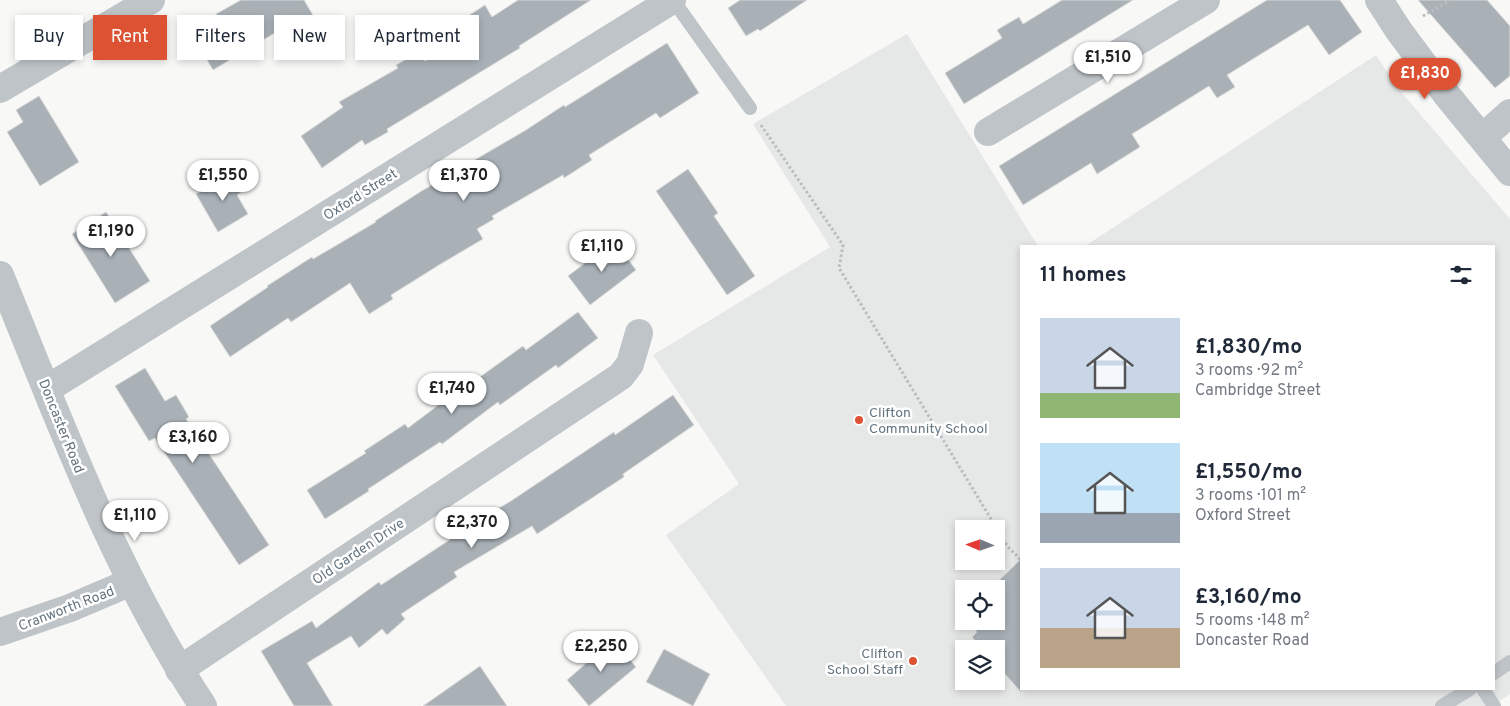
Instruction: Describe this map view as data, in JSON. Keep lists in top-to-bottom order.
{
  "streets": {
    "street": [
      "Oxford Street",
      "Doncaster Road",
      "Old Garden Drive",
      "Cranworth Road"
    ]
  },
  "crossings": [
    ["Oxford Street", "Doncaster Road"],
    ["Doncaster Road", "Old Garden Drive"],
    ["Doncaster Road", "Cranworth Road"]
  ],
  "places": ["Clifton Community School", "Clifton School Staff"],
  "north": "left",
  "page": {
    "chip": [
      "Buy",
      "Rent",
      "Filters",
      "New",
      "Apartment"
    ],
    "price": [
      "£1,510",
      "£1,830",
      "£1,550",
      "£1,370",
      "£1,190",
      "£1,110",
      "£1,740",
      "£3,160",
      "£1,110",
      "£2,370",
      "£2,250"
    ],
    "heading": "11 homes",
    "list": [
      {
        "name": "£1,830/mo",
        "note": "3 rooms · 92 m² · Cambridge Street"
      },
      {
        "name": "£1,550/mo",
        "note": "3 rooms · 101 m² · Oxford Street"
      },
      {
        "name": "£3,160/mo",
        "note": "5 rooms · 148 m² · Doncaster Road"
      }
    ]
  }
}
